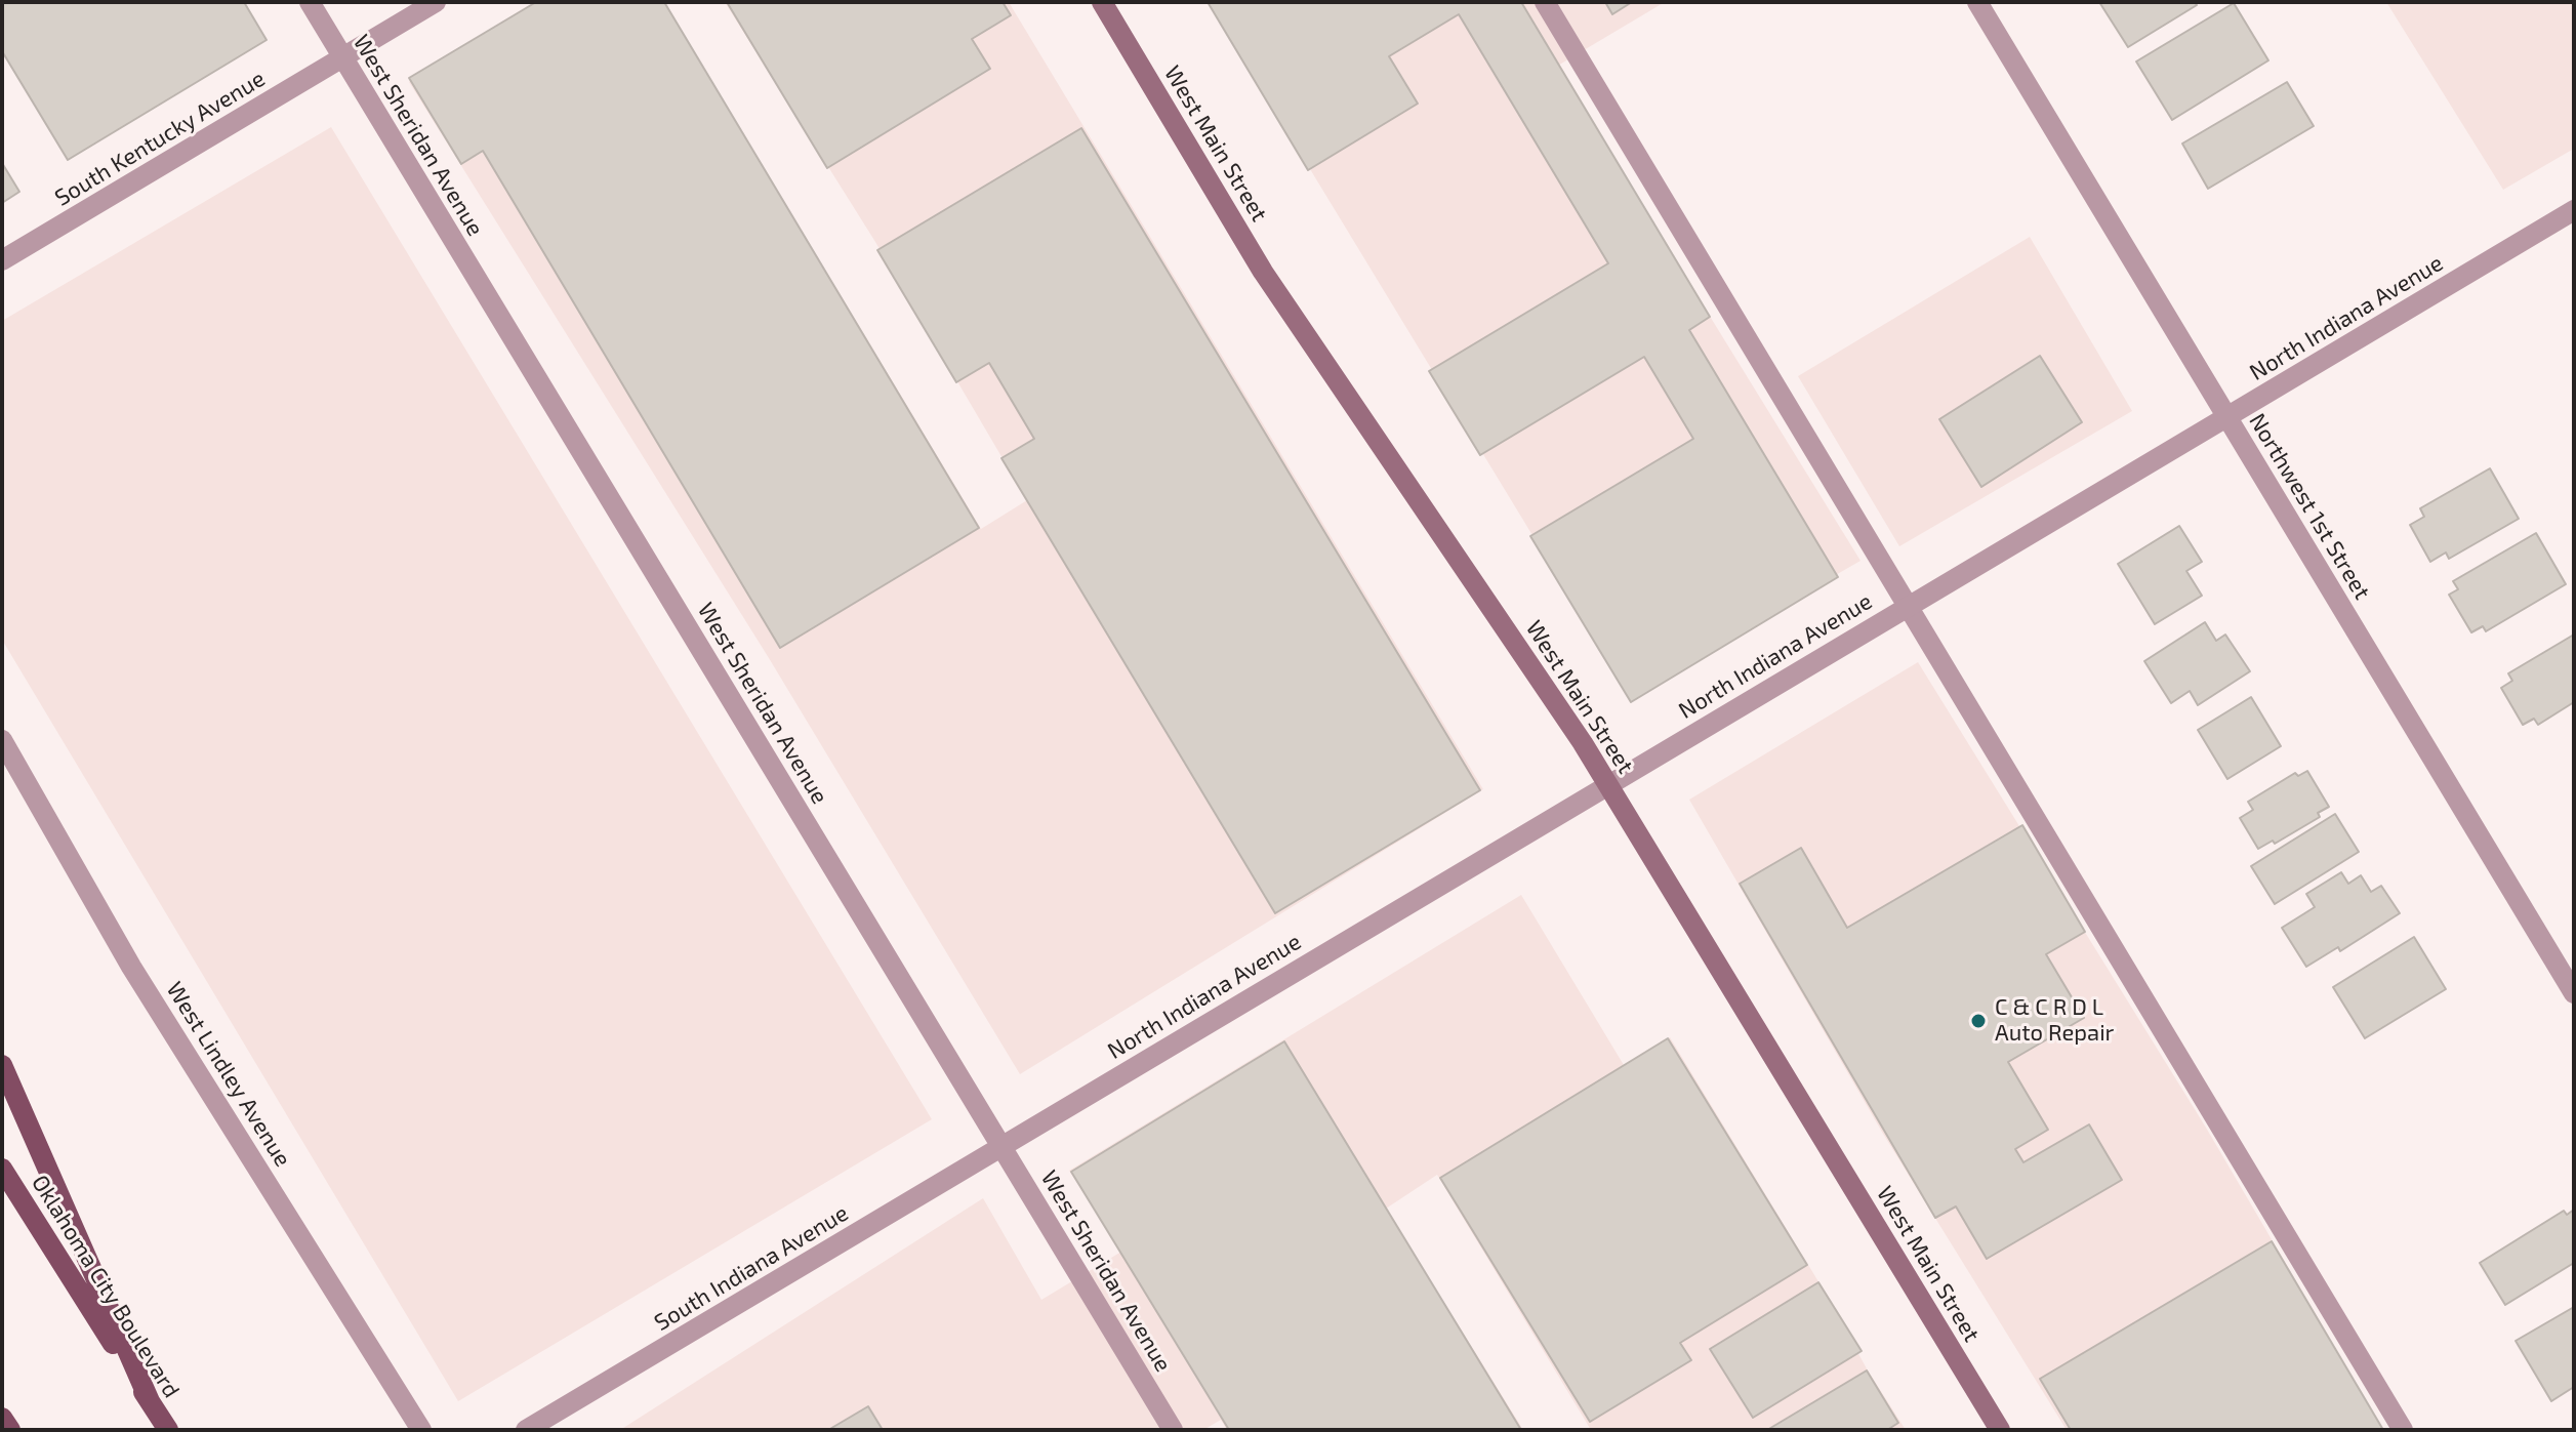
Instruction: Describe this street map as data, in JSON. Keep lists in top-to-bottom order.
{
  "streets": {
    "main road": ["West Main Street", "Oklahoma City Boulevard"],
    "street": [
      "West Sheridan Avenue",
      "South Kentucky Avenue",
      "North Indiana Avenue",
      "Northwest 1st Street",
      "West Lindley Avenue",
      "South Indiana Avenue"
    ]
  },
  "crossings": [
    ["West Sheridan Avenue", "South Kentucky Avenue"],
    ["West Sheridan Avenue", "North Indiana Avenue"],
    ["West Sheridan Avenue", "South Indiana Avenue"],
    ["West Main Street", "North Indiana Avenue"],
    ["North Indiana Avenue", "Northwest 1st Street"],
    ["North Indiana Avenue", "South Indiana Avenue"]
  ],
  "places": ["C & C R D L Auto Repair"]
}
